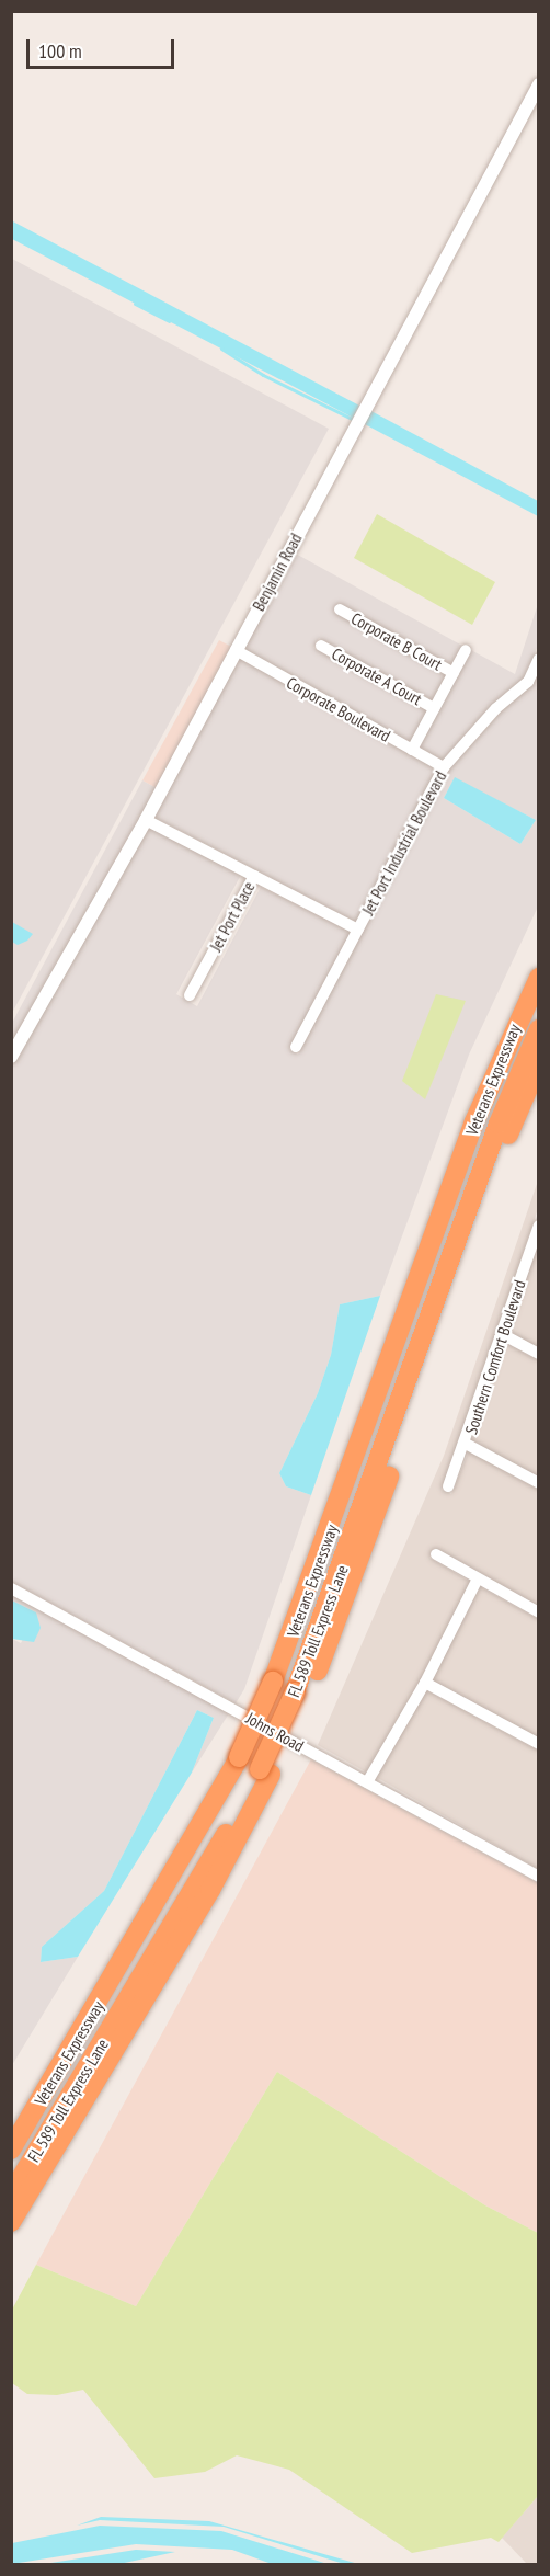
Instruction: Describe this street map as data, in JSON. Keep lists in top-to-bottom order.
{
  "streets": {
    "highway": ["Veterans Expressway", "FL 589 Toll Express Lane"],
    "street": [
      "Benjamin Road",
      "Corporate B Court",
      "Corporate A Court",
      "Corporate Boulevard",
      "Jet Port Industrial Boulevard",
      "Jet Port Place",
      "Southern Comfort Boulevard",
      "Johns Road"
    ]
  },
  "crossings": [
    ["Benjamin Road", "Corporate Boulevard"],
    ["Benjamin Road", "Jet Port Place"],
    ["Corporate Boulevard", "Jet Port Industrial Boulevard"]
  ],
  "scale_bar": "100 m"
}
